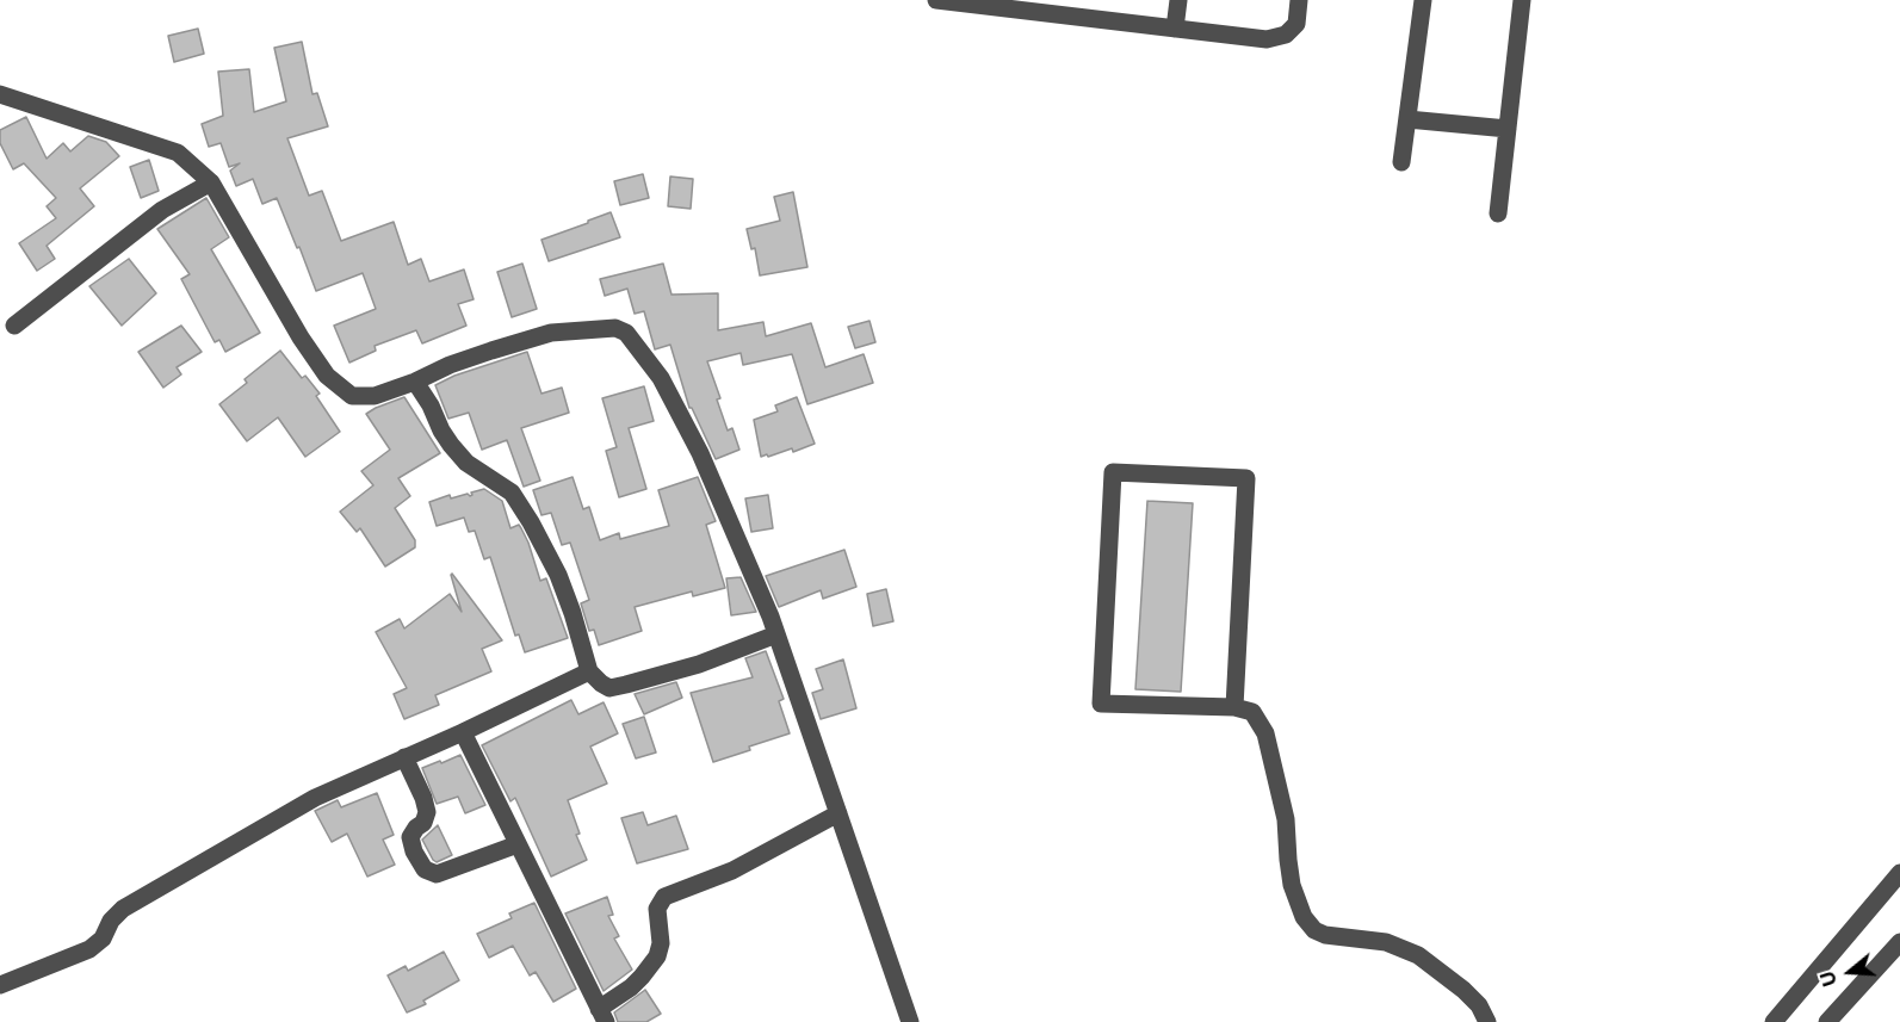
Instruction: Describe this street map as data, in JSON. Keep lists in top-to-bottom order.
{
  "north": "left"
}
